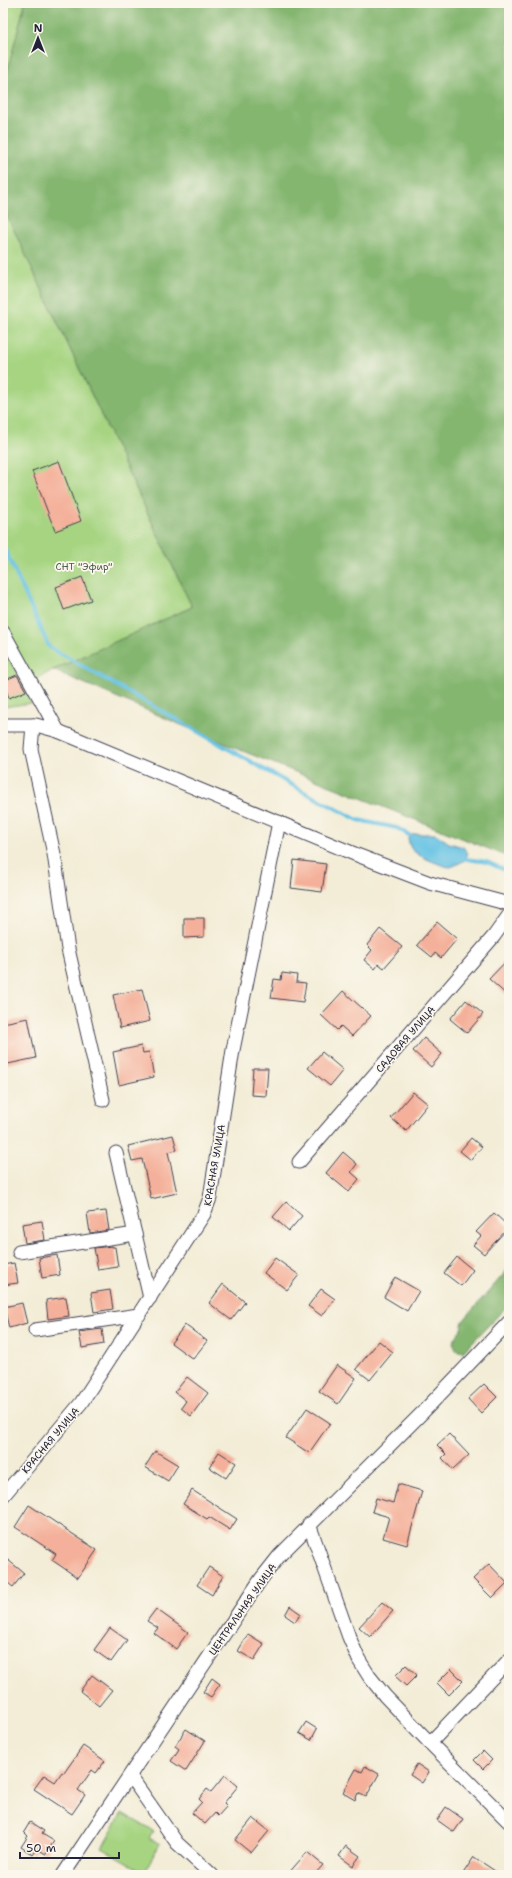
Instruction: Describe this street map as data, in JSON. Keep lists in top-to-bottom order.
{
  "streets": {
    "street": ["САДОВАЯ УЛИЦА", "КРАСНАЯ УЛИЦА", "ЦЕНТРАЛЬНАЯ УЛИЦА"]
  },
  "parks": ["СНТ \"Эфир\""],
  "scale_bar": "50 m",
  "north": "top"
}
